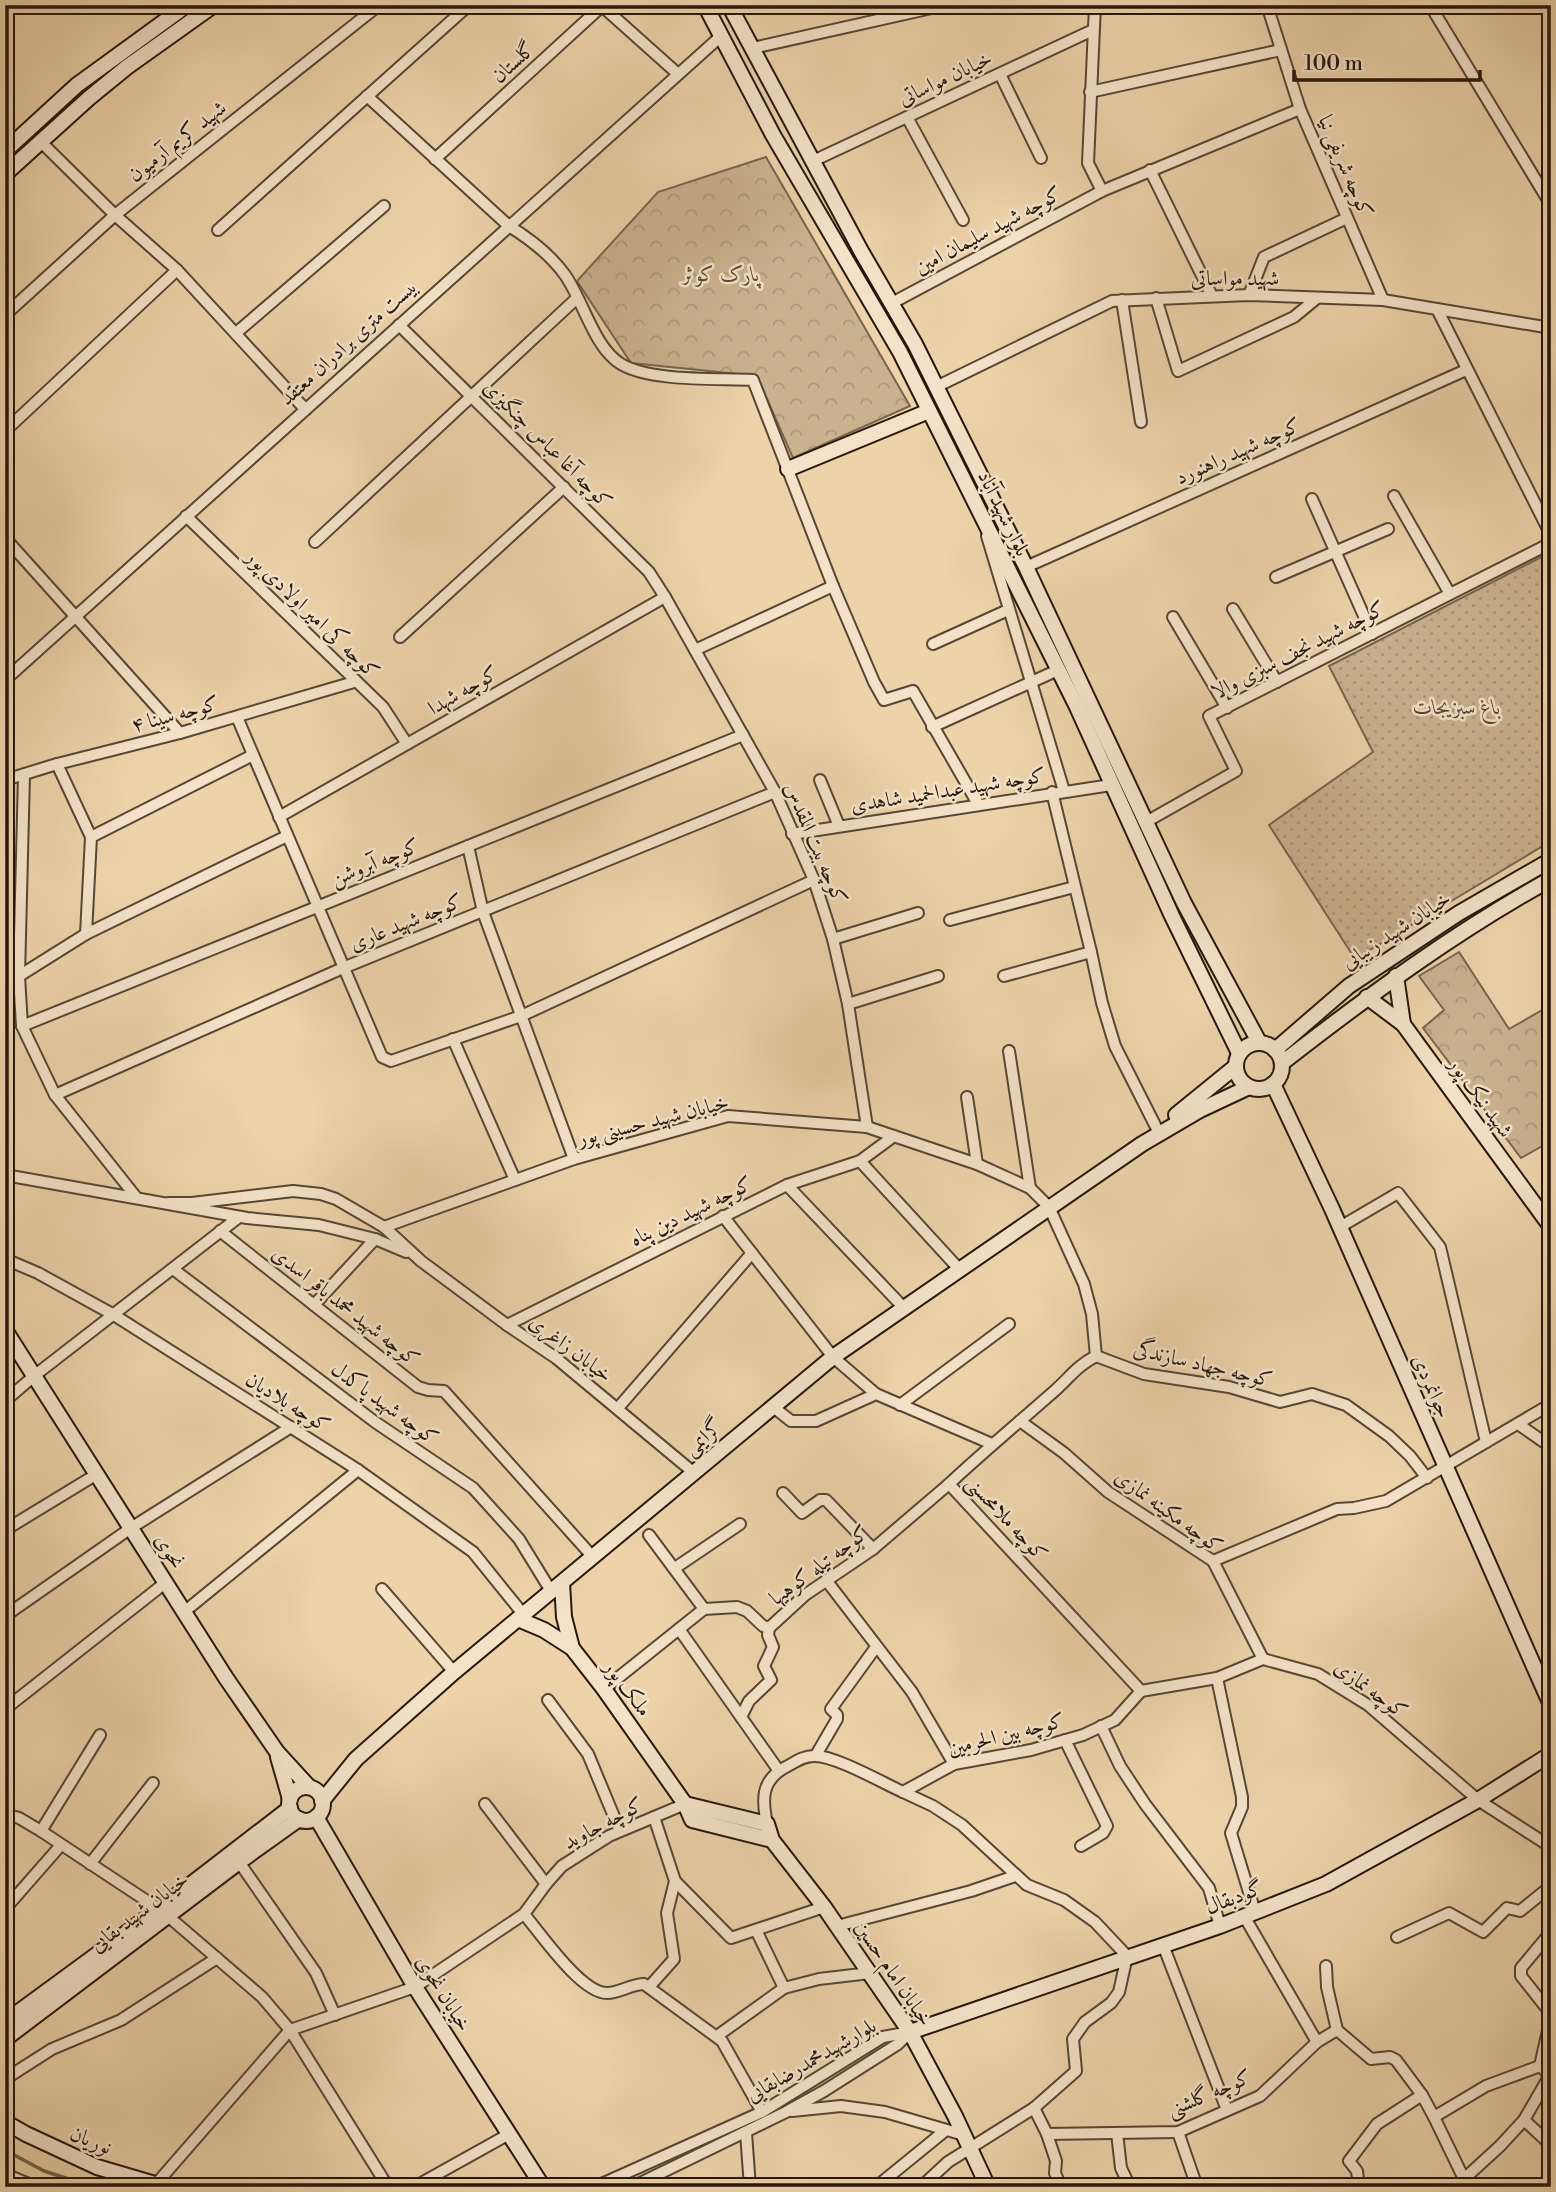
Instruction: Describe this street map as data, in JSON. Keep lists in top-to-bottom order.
{
  "streets": {
    "main road": [
      "بلوار شهید آباد",
      "خیابان شهید زیبایی",
      "شهید نیک پور",
      "جوانمردی",
      "گرایمی",
      "نحوی",
      "ملک پور",
      "گودبقال",
      "خیابان شهید بقایی",
      "خیابان امام حسین",
      "خیابان نحوی",
      "نوریان"
    ],
    "street": [
      "گلستان",
      "خیابان مواساتی",
      "شهید کریم آرمیون",
      "کوچه شریفی نیا",
      "کوچه شهید سلیمان امین",
      "شهید مواساتی",
      "بیست متری برادران معتقد",
      "کوچه آغا عباس چنگیزی",
      "کوچه شهید راهنورد",
      "کوچه کی امیر اولادی پور",
      "کوچه شهید نجف سبزی والا",
      "کوچه شهدا",
      "کوچه سینا ۴",
      "کوچه شهید عبدالحمید شاهدی",
      "کوچه بیت المقدس",
      "کوچه آبروشن",
      "کوچه شهید عاری",
      "خیابان شهید حسینی پور",
      "کوچه شهید دین پناه",
      "کوچه شهید محمد باقر اسدی",
      "خیابان زاغری",
      "کوچه جهاد سازندگی",
      "کوچه بلادیان",
      "کوچه شهید پاکدل",
      "کوچه مکینه نمازی",
      "کوچه ملامحسنی",
      "کوچه تیله کوهیها",
      "کوچه نمازی",
      "کوچه بین الحرمین",
      "کوچه جاوید",
      "بلوارشهیدمحمدرضابقایی",
      "کوچه گلشنی"
    ]
  },
  "crossings": [
    ["گلستان", "بیست متری برادران معتقد"],
    ["خیابان مواساتی", "بلوار شهید آباد"],
    ["کوچه شریفی نیا", "کوچه شهید سلیمان امین"],
    ["کوچه شریفی نیا", "شهید مواساتی"],
    ["کوچه شهید سلیمان امین", "بلوار شهید آباد"],
    ["شهید مواساتی", "بلوار شهید آباد"],
    ["بیست متری برادران معتقد", "کوچه آغا عباس چنگیزی"],
    ["بیست متری برادران معتقد", "بلوار شهید آباد"],
    ["بیست متری برادران معتقد", "کوچه کی امیر اولادی پور"],
    ["کوچه آغا عباس چنگیزی", "کوچه شهدا"],
    ["کوچه آغا عباس چنگیزی", "کوچه بیت المقدس"],
    ["کوچه شهید راهنورد", "بلوار شهید آباد"],
    ["بلوار شهید آباد", "کوچه شهید نجف سبزی والا"],
    ["بلوار شهید آباد", "کوچه شهید عبدالحمید شاهدی"],
    ["بلوار شهید آباد", "خیابان شهید زیبایی"],
    ["بلوار شهید آباد", "جوانمردی"],
    ["کوچه کی امیر اولادی پور", "کوچه شهدا"],
    ["کوچه کی امیر اولادی پور", "کوچه سینا ۴"],
    ["کوچه شهدا", "کوچه بیت المقدس"],
    ["کوچه شهید عبدالحمید شاهدی", "کوچه بیت المقدس"],
    ["کوچه بیت المقدس", "کوچه آبروشن"],
    ["کوچه بیت المقدس", "کوچه شهید عاری"],
    ["کوچه بیت المقدس", "خیابان شهید حسینی پور"],
    ["خیابان شهید زیبایی", "شهید نیک پور"],
    ["خیابان شهید زیبایی", "جوانمردی"],
    ["خیابان شهید حسینی پور", "کوچه شهید دین پناه"],
    ["خیابان شهید حسینی پور", "گرایمی"],
    ["کوچه شهید دین پناه", "خیابان زاغری"],
    ["کوچه شهید محمد باقر اسدی", "گرایمی"],
    ["خیابان زاغری", "گرایمی"],
    ["کوچه جهاد سازندگی", "کوچه ملامحسنی"],
    ["کوچه بلادیان", "گرایمی"],
    ["کوچه بلادیان", "ملک پور"],
    ["کوچه شهید پاکدل", "گرایمی"],
    ["گرایمی", "نحوی"],
    ["گرایمی", "ملک پور"],
    ["گرایمی", "خیابان شهید بقایی"],
    ["گرایمی", "خیابان نحوی"],
    ["کوچه مکینه نمازی", "کوچه ملامحسنی"],
    ["کوچه مکینه نمازی", "کوچه نمازی"],
    ["کوچه ملامحسنی", "کوچه تیله کوهیها"],
    ["کوچه ملامحسنی", "کوچه بین الحرمین"],
    ["نحوی", "خیابان شهید بقایی"],
    ["نحوی", "خیابان نحوی"],
    ["ملک پور", "کوچه جاوید"],
    ["ملک پور", "خیابان امام حسین"],
    ["کوچه نمازی", "گودبقال"],
    ["کوچه جاوید", "خیابان نحوی"],
    ["گودبقال", "خیابان امام حسین"],
    ["گودبقال", "بلوارشهیدمحمدرضابقایی"],
    ["خیابان شهید بقایی", "خیابان نحوی"],
    ["خیابان امام حسین", "بلوارشهیدمحمدرضابقایی"]
  ],
  "parks": ["پارک کوثر", "باغ سبزیجات"],
  "scale_bar": "100 m"
}
